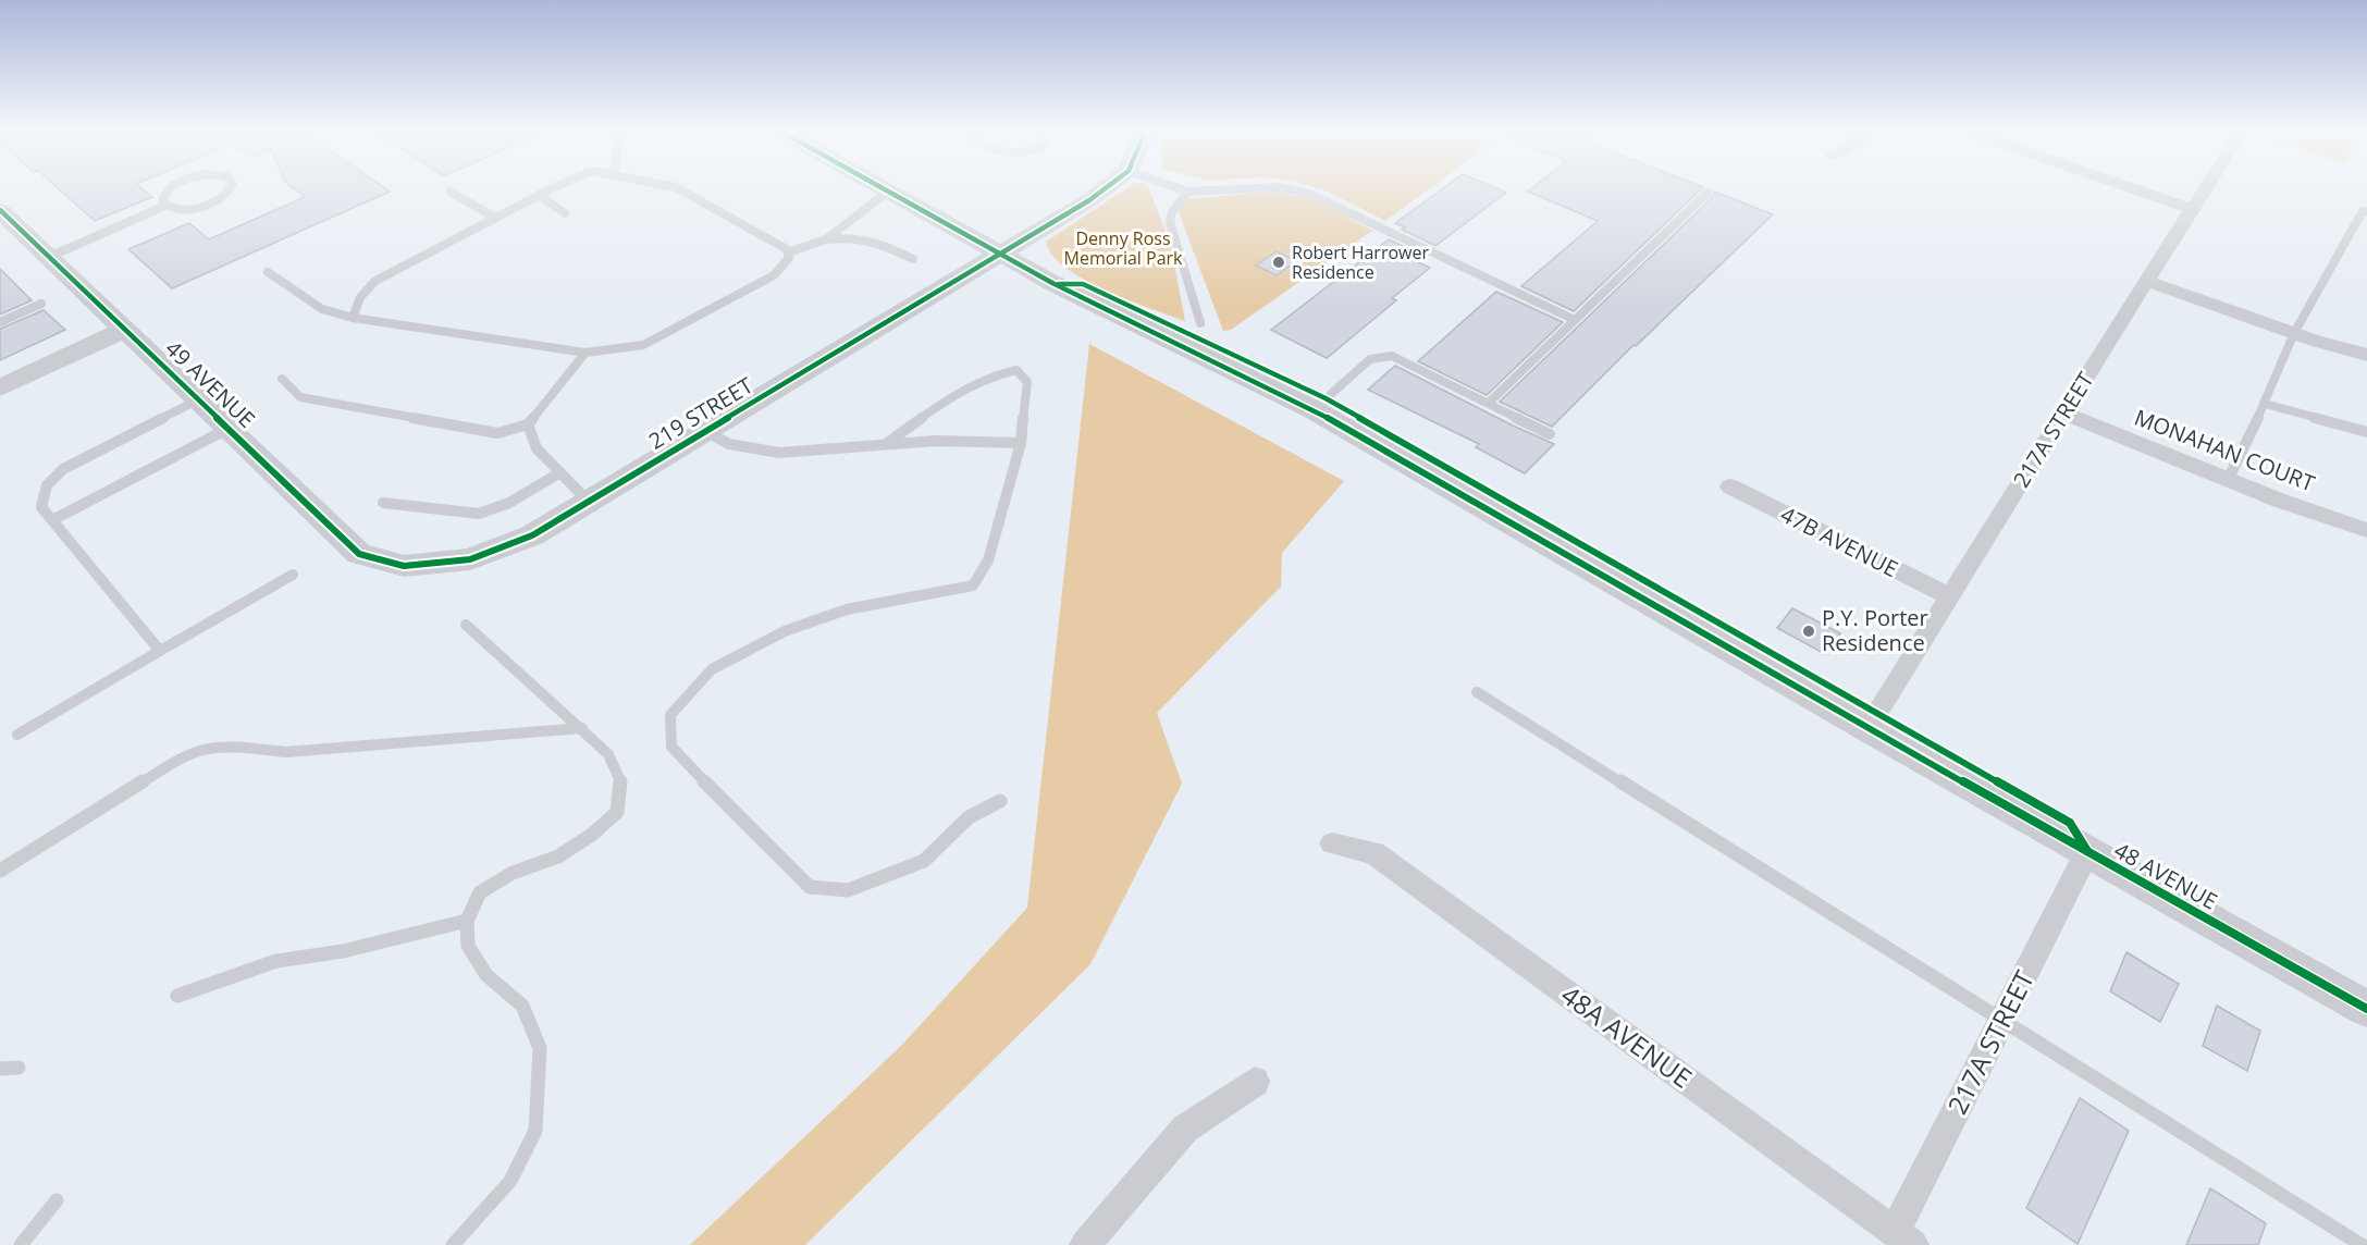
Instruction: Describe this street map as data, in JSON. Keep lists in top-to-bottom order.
{
  "streets": {
    "street": [
      "49 AVENUE",
      "219 STREET",
      "217A STREET",
      "MONAHAN COURT",
      "47B AVENUE",
      "48 AVENUE",
      "48A AVENUE"
    ]
  },
  "crossings": [
    ["49 AVENUE", "219 STREET"],
    ["219 STREET", "48 AVENUE"],
    ["217A STREET", "MONAHAN COURT"],
    ["217A STREET", "47B AVENUE"],
    ["217A STREET", "48 AVENUE"],
    ["217A STREET", "48A AVENUE"]
  ],
  "parks": ["Denny Ross Memorial Park"],
  "places": ["Robert Harrower Residence", "P.Y. Porter Residence"]
}
